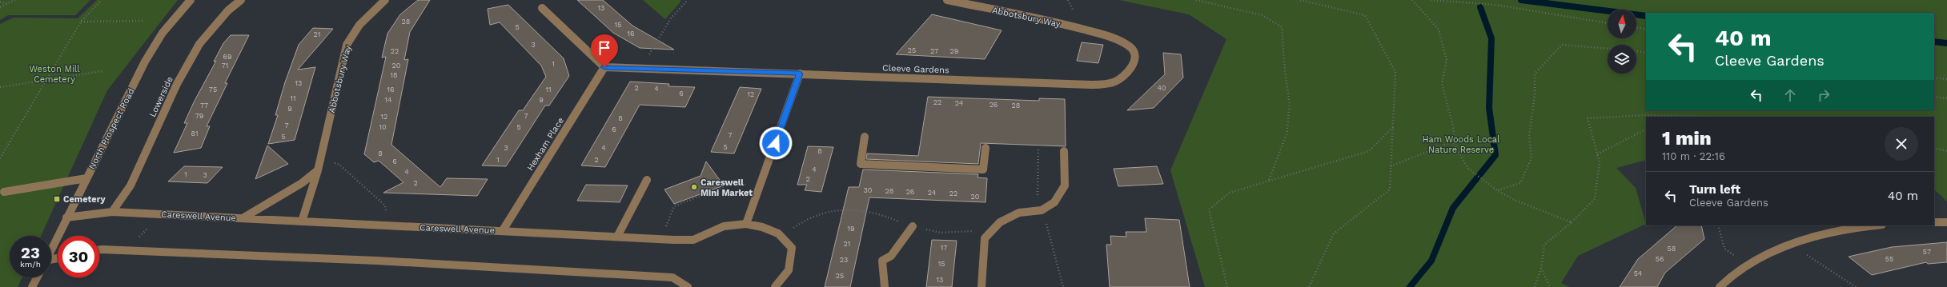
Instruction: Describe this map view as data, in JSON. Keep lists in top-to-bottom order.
{
  "streets": {
    "street": [
      "Abbotsbury Way",
      "Cleeve Gardens",
      "Lowerside",
      "North Prospect Road",
      "Hexham Place",
      "Careswell Avenue"
    ]
  },
  "crossings": [
    ["Abbotsbury Way", "Cleeve Gardens"],
    ["Abbotsbury Way", "Careswell Avenue"],
    ["Cleeve Gardens", "Hexham Place"],
    ["Lowerside", "Careswell Avenue"],
    ["North Prospect Road", "Careswell Avenue"],
    ["Hexham Place", "Careswell Avenue"]
  ],
  "parks": ["Weston Mill Cemetery", "Ham Woods Local Nature Reserve"],
  "places": {
    "other": ["Careswell Mini Market"],
    "transit": ["Cemetery"]
  },
  "house_numbers": [
    "13",
    "28",
    "15",
    "5",
    "16",
    "21",
    "3",
    "25",
    "22",
    "27",
    "29",
    "69",
    "1",
    "71",
    "20",
    "18",
    "13",
    "2",
    "40",
    "4",
    "75",
    "16",
    "11",
    "6",
    "12",
    "11",
    "14",
    "9",
    "22",
    "24",
    "26",
    "77",
    "28",
    "9",
    "79",
    "7",
    "12",
    "8",
    "7",
    "10",
    "5",
    "6",
    "81",
    "7",
    "5",
    "5",
    "3",
    "4",
    "8",
    "8",
    "1",
    "2",
    "6",
    "4",
    "4",
    "1",
    "3",
    "2",
    "2",
    "30",
    "28",
    "26",
    "24",
    "22",
    "20",
    "19",
    "21",
    "17",
    "58",
    "57",
    "56",
    "55",
    "23",
    "15",
    "54",
    "25",
    "13"
  ],
  "north": "top",
  "page": {
    "turn": ["40 m", "Cleeve Gardens"],
    "heading": ["1 min", "110 m · 22:16"],
    "list": [
      {
        "name": "Turn left",
        "note": "Cleeve Gardens",
        "value": "40 m"
      }
    ],
    "speed": "23 km/h",
    "limit": "30"
  }
}
